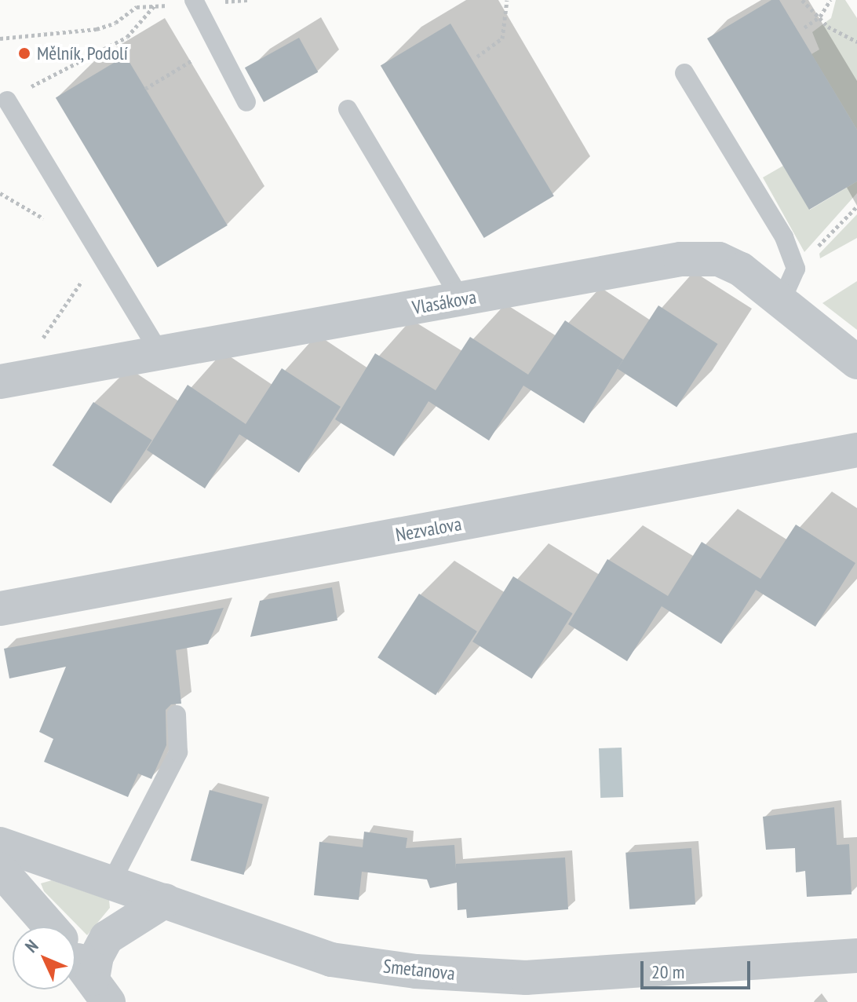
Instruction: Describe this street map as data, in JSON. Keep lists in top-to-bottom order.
{
  "streets": {
    "street": ["Vlasákova", "Nezvalova", "Smetanova"]
  },
  "places": ["Mělník, Podolí"],
  "scale_bar": "20 m",
  "north": "top left"
}
